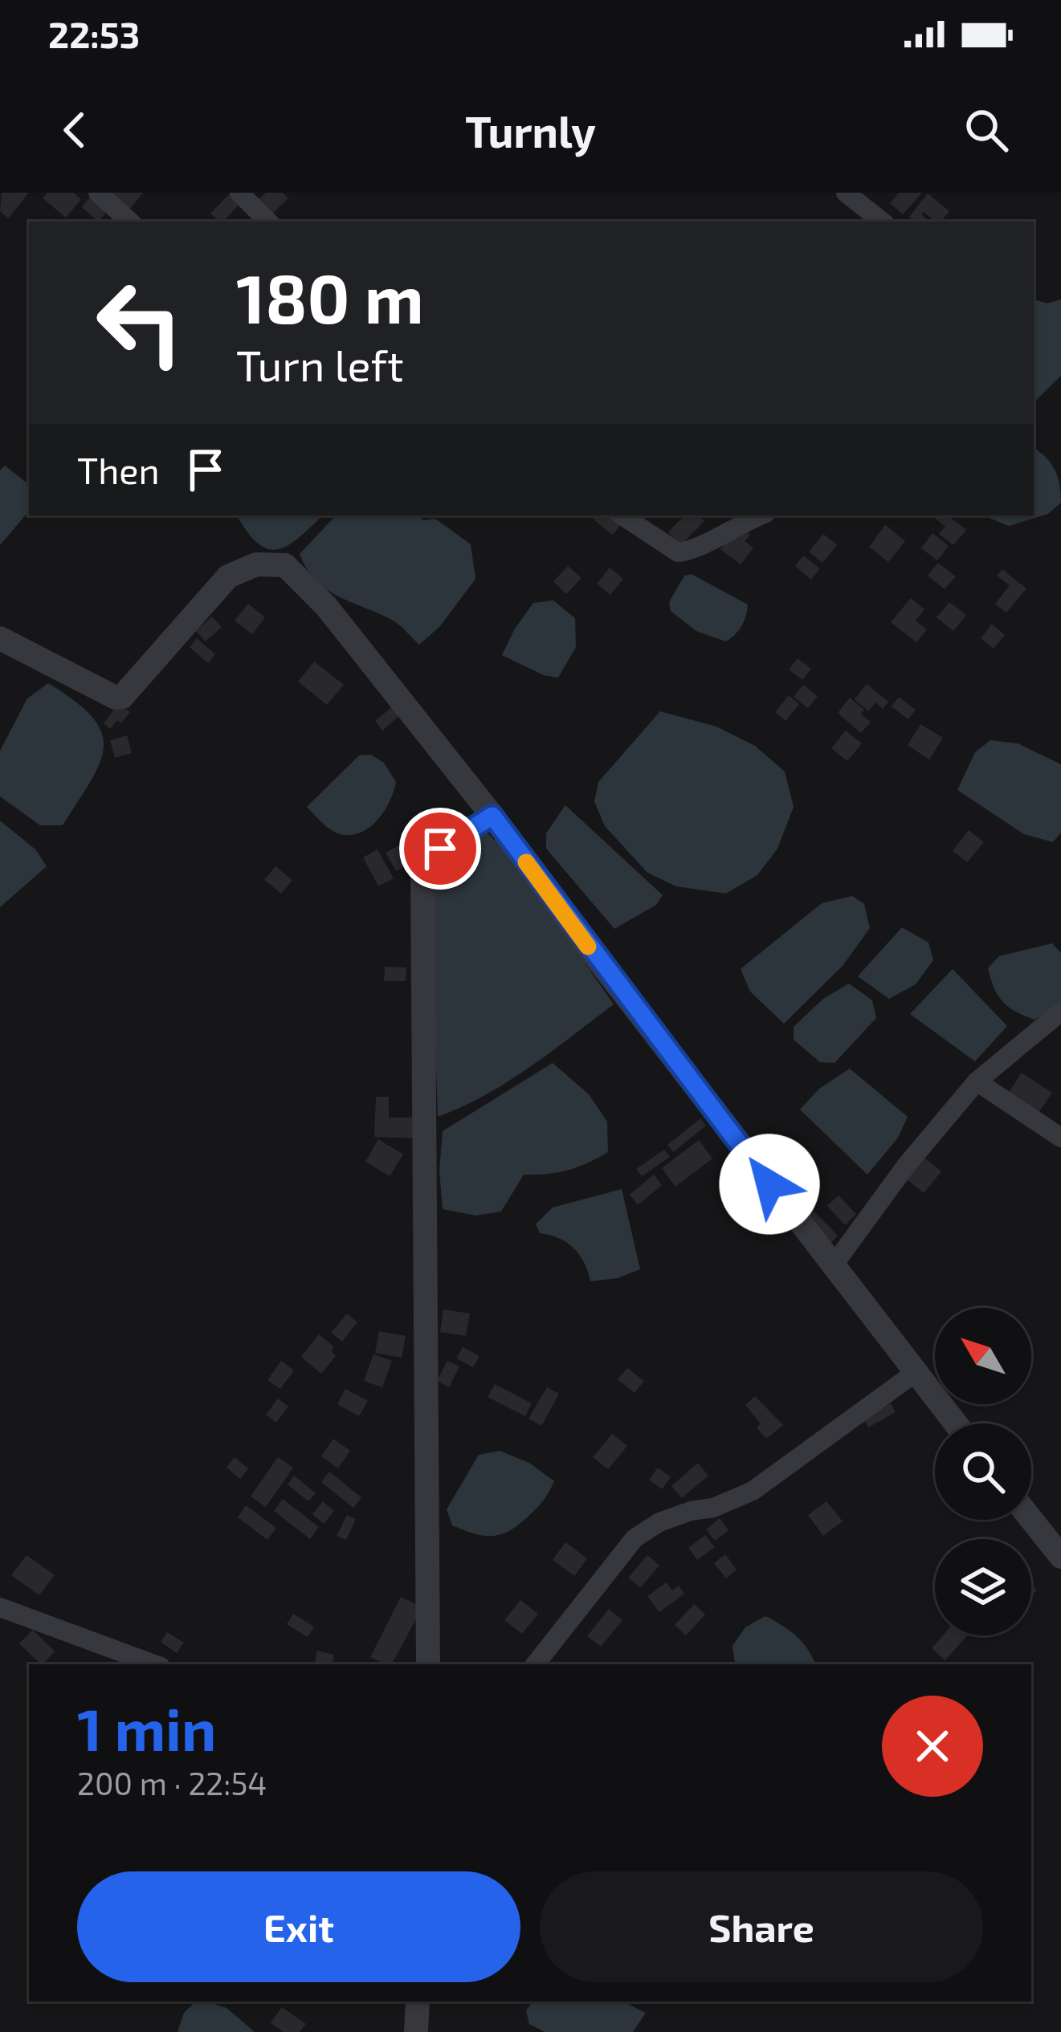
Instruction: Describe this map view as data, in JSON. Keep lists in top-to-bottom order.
{
  "north": "top left",
  "page": {
    "status": "22:53",
    "header": "Turnly",
    "turn": ["180 m", "Turn left"],
    "then": "Then",
    "heading": ["1 min", "200 m · 22:54"],
    "buttons": ["Exit", "Share"]
  }
}
